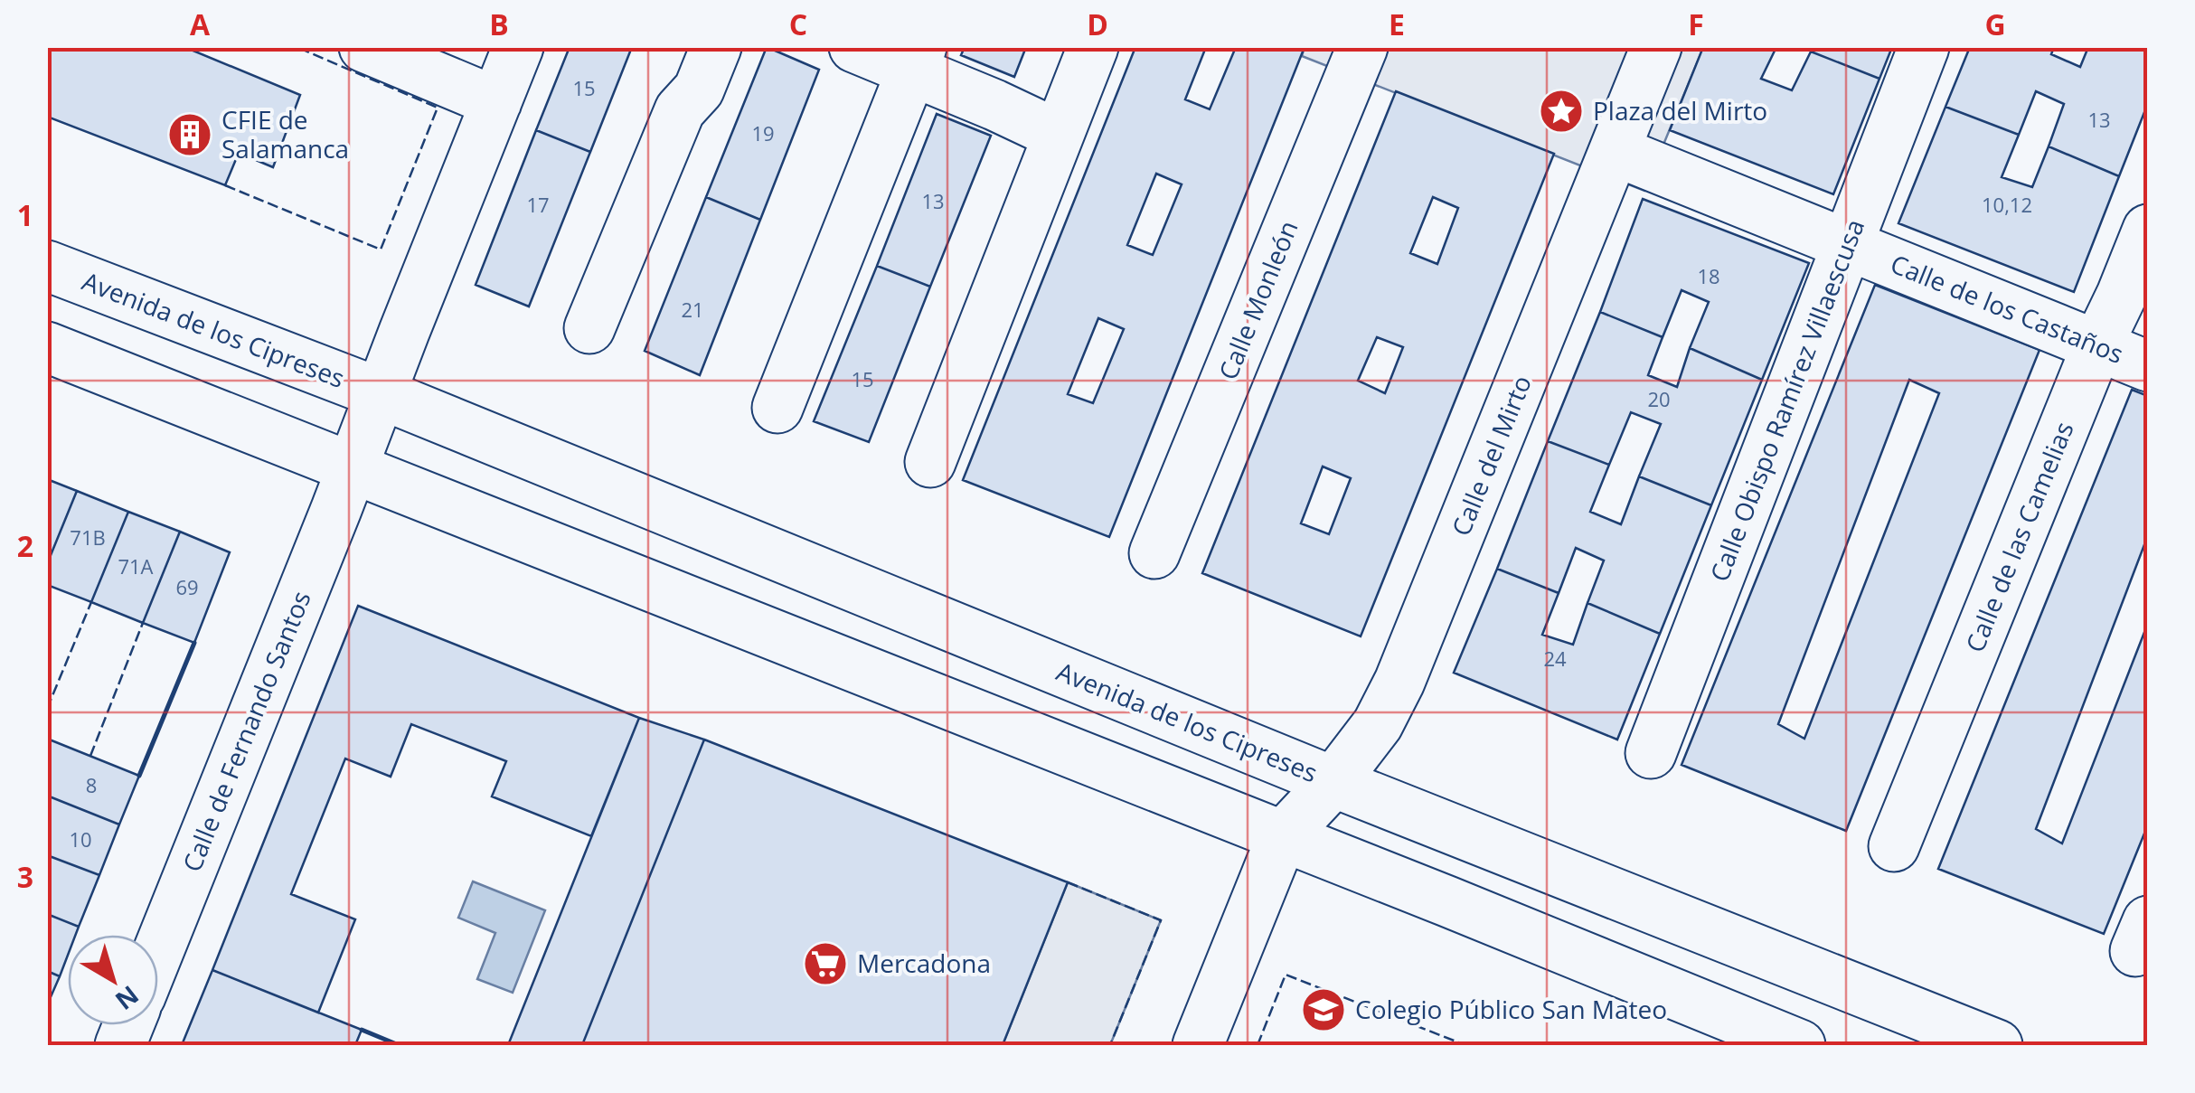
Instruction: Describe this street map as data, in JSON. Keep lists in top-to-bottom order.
{
  "streets": {
    "street": [
      "Calle Monleón",
      "Calle de los Castaños",
      "Avenida de los Cipreses",
      "Calle Obispo Ramírez Villaescusa",
      "Calle del Mirto",
      "Calle de las Camelias",
      "Calle de Fernando Santos"
    ]
  },
  "crossings": [
    ["Calle de los Castaños", "Calle Obispo Ramírez Villaescusa"],
    ["Calle de los Castaños", "Calle del Mirto"],
    ["Calle de los Castaños", "Calle de las Camelias"],
    ["Avenida de los Cipreses", "Calle del Mirto"]
  ],
  "places": {
    "place": ["Plaza del Mirto"],
    "building": ["CFIE de Salamanca"],
    "supermarket": ["Mercadona"],
    "school or university": ["Colegio Público San Mateo"]
  },
  "house_numbers": [
    "15",
    "13",
    "19",
    "13",
    "17",
    "10,12",
    "18",
    "21",
    "15",
    "20",
    "71B",
    "71A",
    "69",
    "24",
    "8",
    "10"
  ],
  "north": "bottom right",
  "grid": {
    "columns": [
      "A",
      "B",
      "C",
      "D",
      "E",
      "F",
      "G"
    ],
    "rows": ["1", "2", "3"]
  }
}
